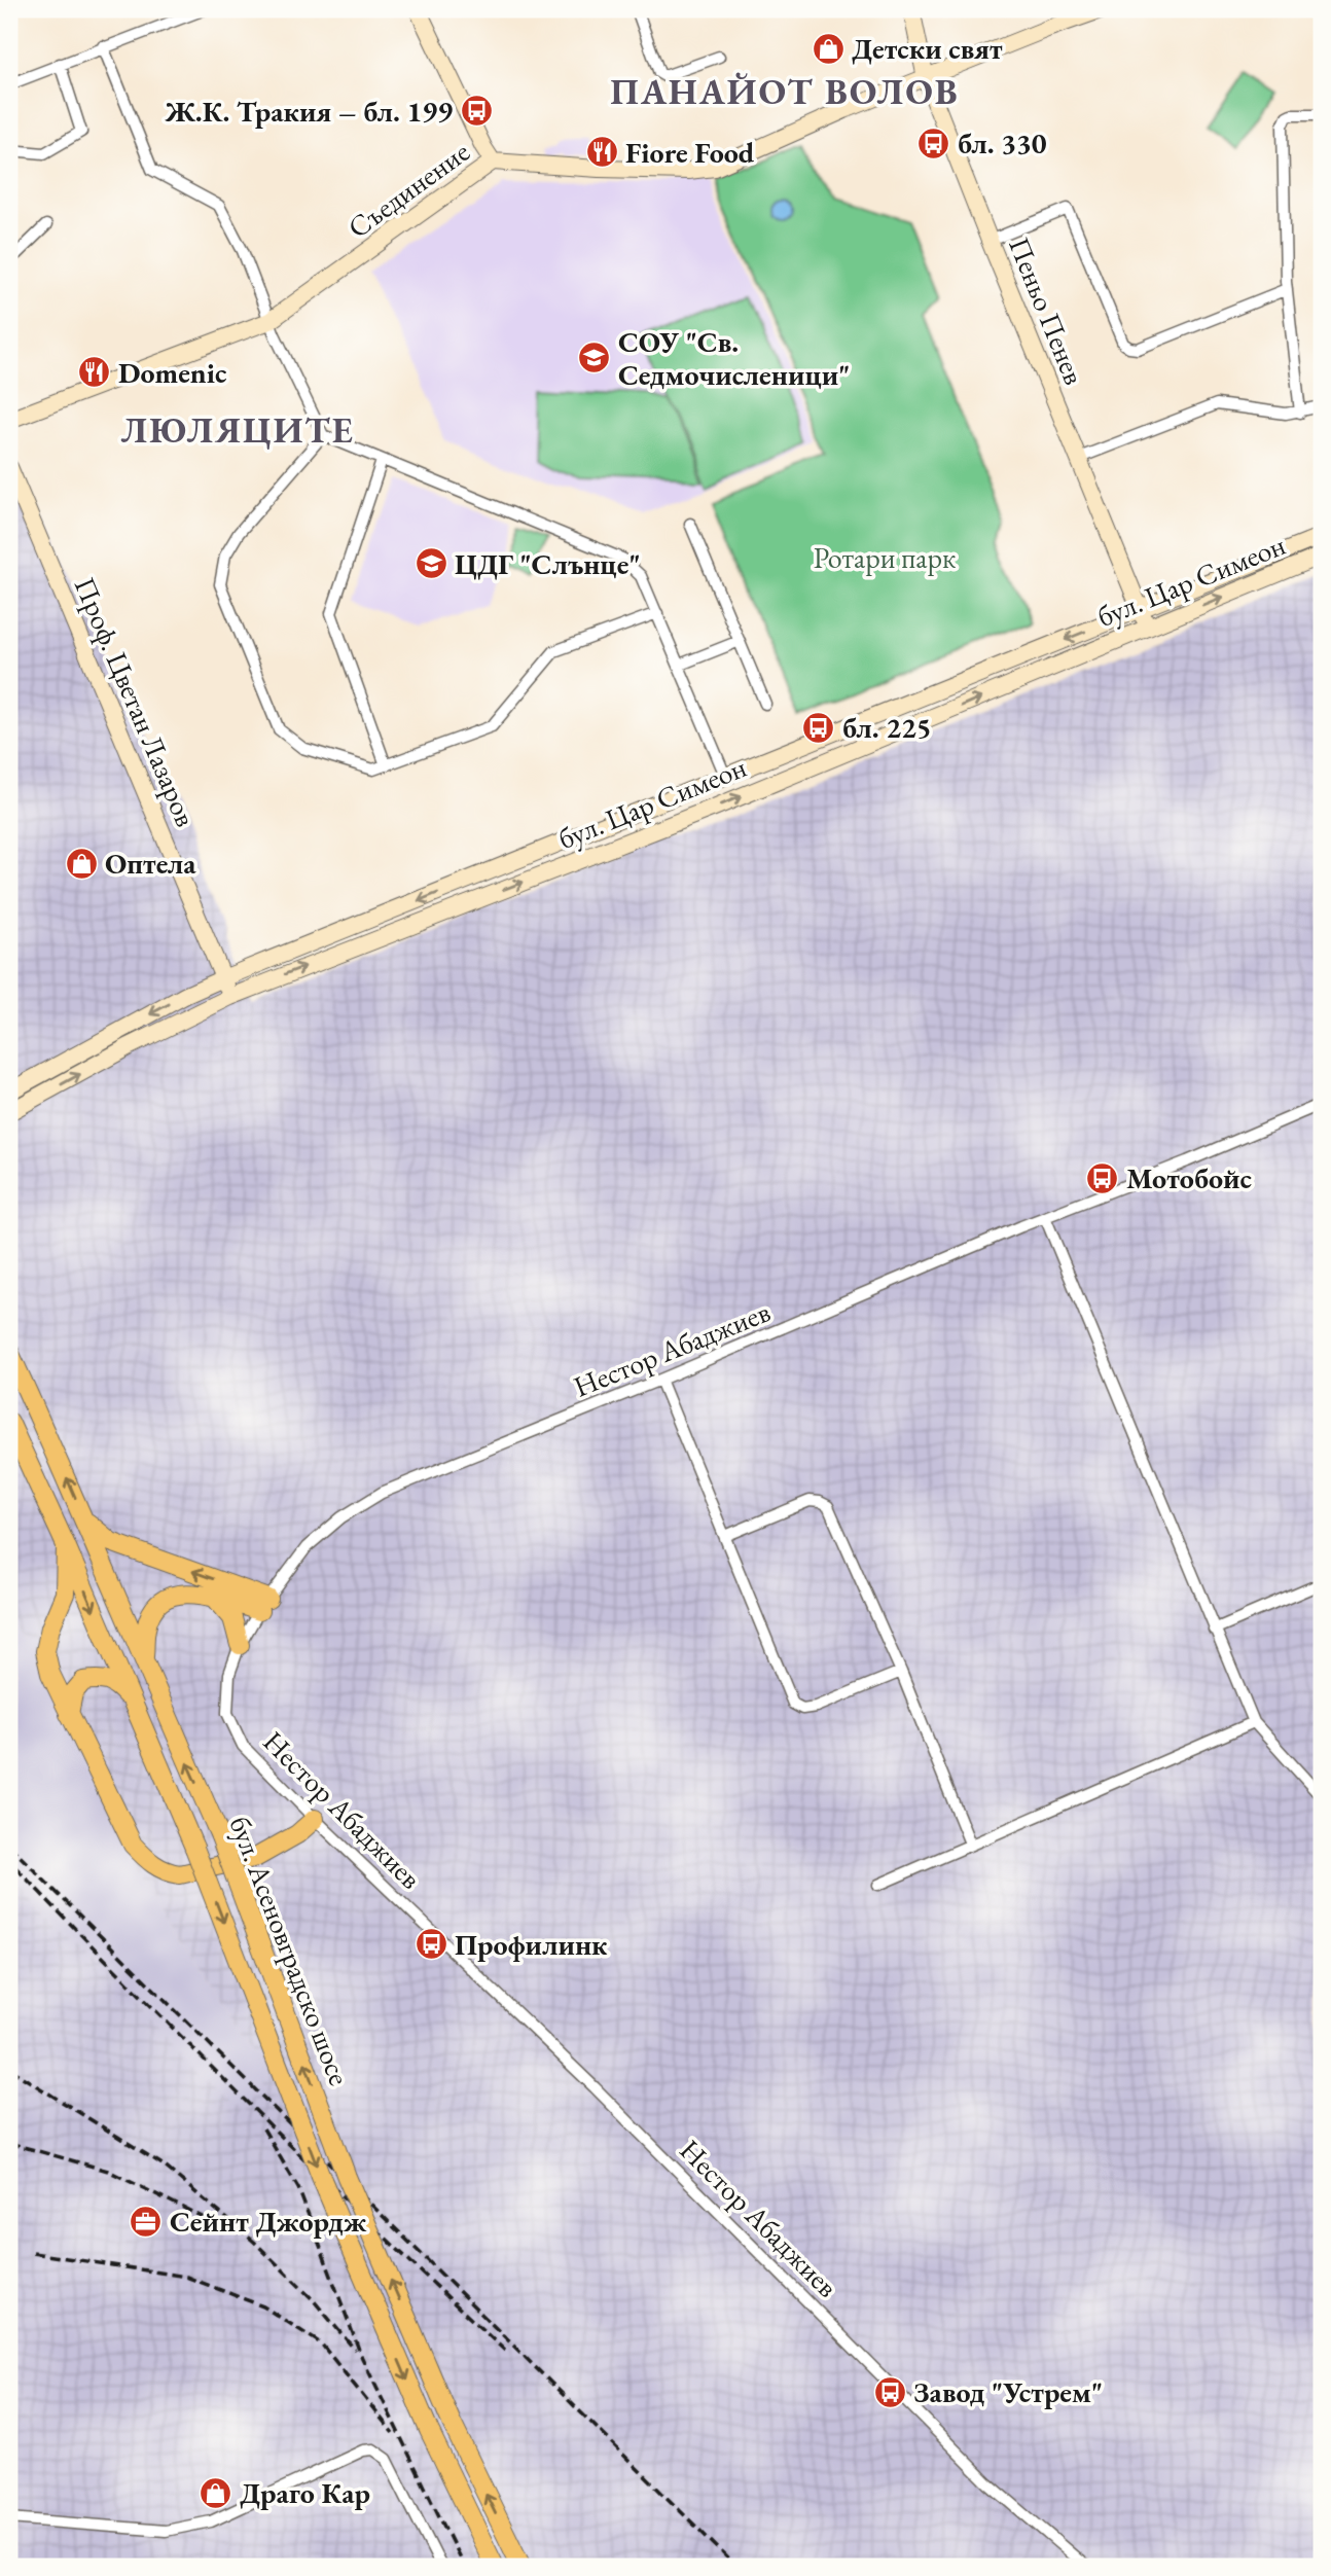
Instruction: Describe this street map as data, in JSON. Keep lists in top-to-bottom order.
{
  "streets": {
    "main road": [
      "Съединение",
      "Пеньо Пенев",
      "бул. Цар Симеон",
      "Проф. Цветан Лазаров",
      "бул. Асеновградско шосе"
    ],
    "street": ["Нестор Абаджиев"]
  },
  "crossings": [
    ["Съединение", "Пеньо Пенев"],
    ["Пеньо Пенев", "бул. Цар Симеон"],
    ["бул. Цар Симеон", "Проф. Цветан Лазаров"]
  ],
  "districts": ["ПАНАЙОТ ВОЛОВ", "ЛЮЛЯЦИТЕ"],
  "parks": ["Ротари парк"],
  "places": {
    "shop": ["Детски свят", "Оптела", "Драго Кар"],
    "bus stop": [
      "Ж.К. Тракия – бл. 199",
      "бл. 330",
      "бл. 225",
      "Мотобойс",
      "Профилинк",
      "Завод \"Устрем\""
    ],
    "restaurant": ["Fiore Food", "Domenic"],
    "school or university": ["СОУ \"Св. Седмочисленици\"", "ЦДГ \"Слънце\""],
    "office": ["Сейнт Джордж"]
  }
}
